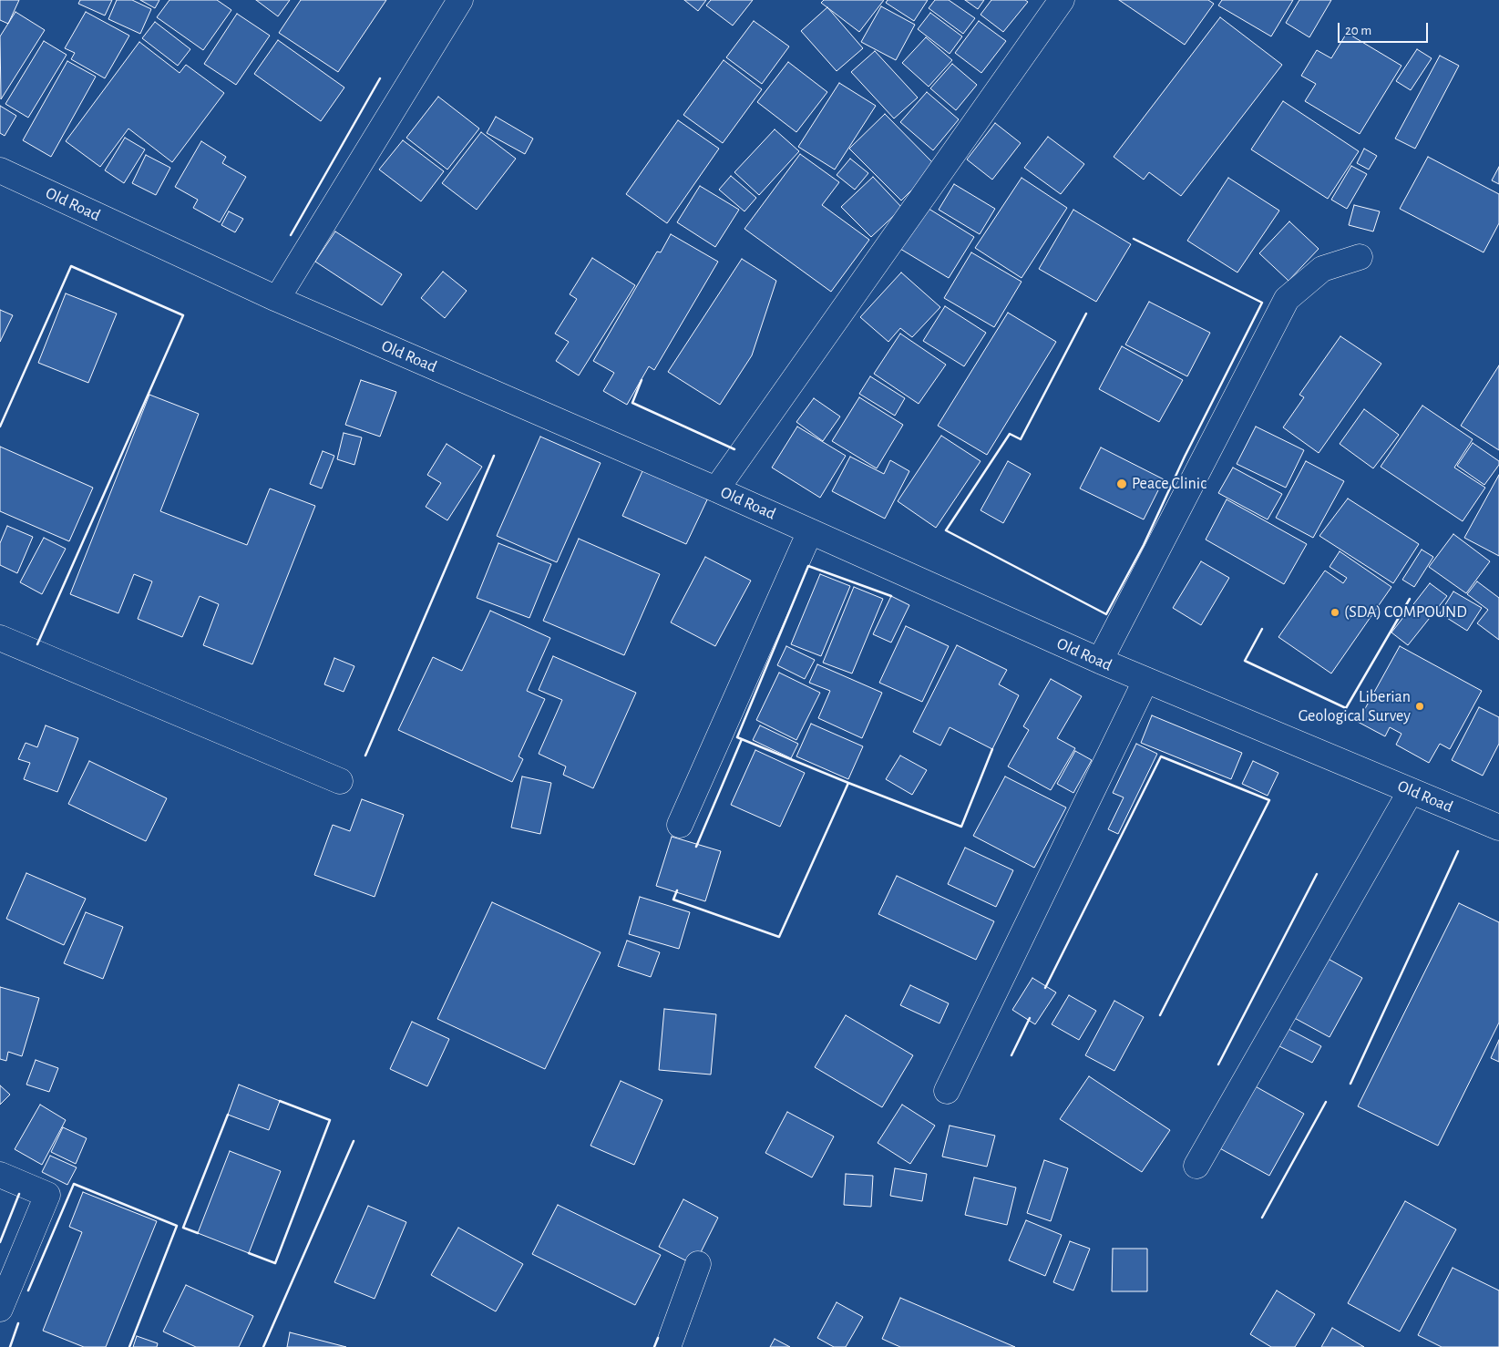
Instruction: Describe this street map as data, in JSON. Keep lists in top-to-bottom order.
{
  "streets": {
    "street": ["Old Road"]
  },
  "places": ["Peace Clinic", "(SDA) COMPOUND", "Liberian Geological Survey"],
  "scale_bar": "20 m"
}
